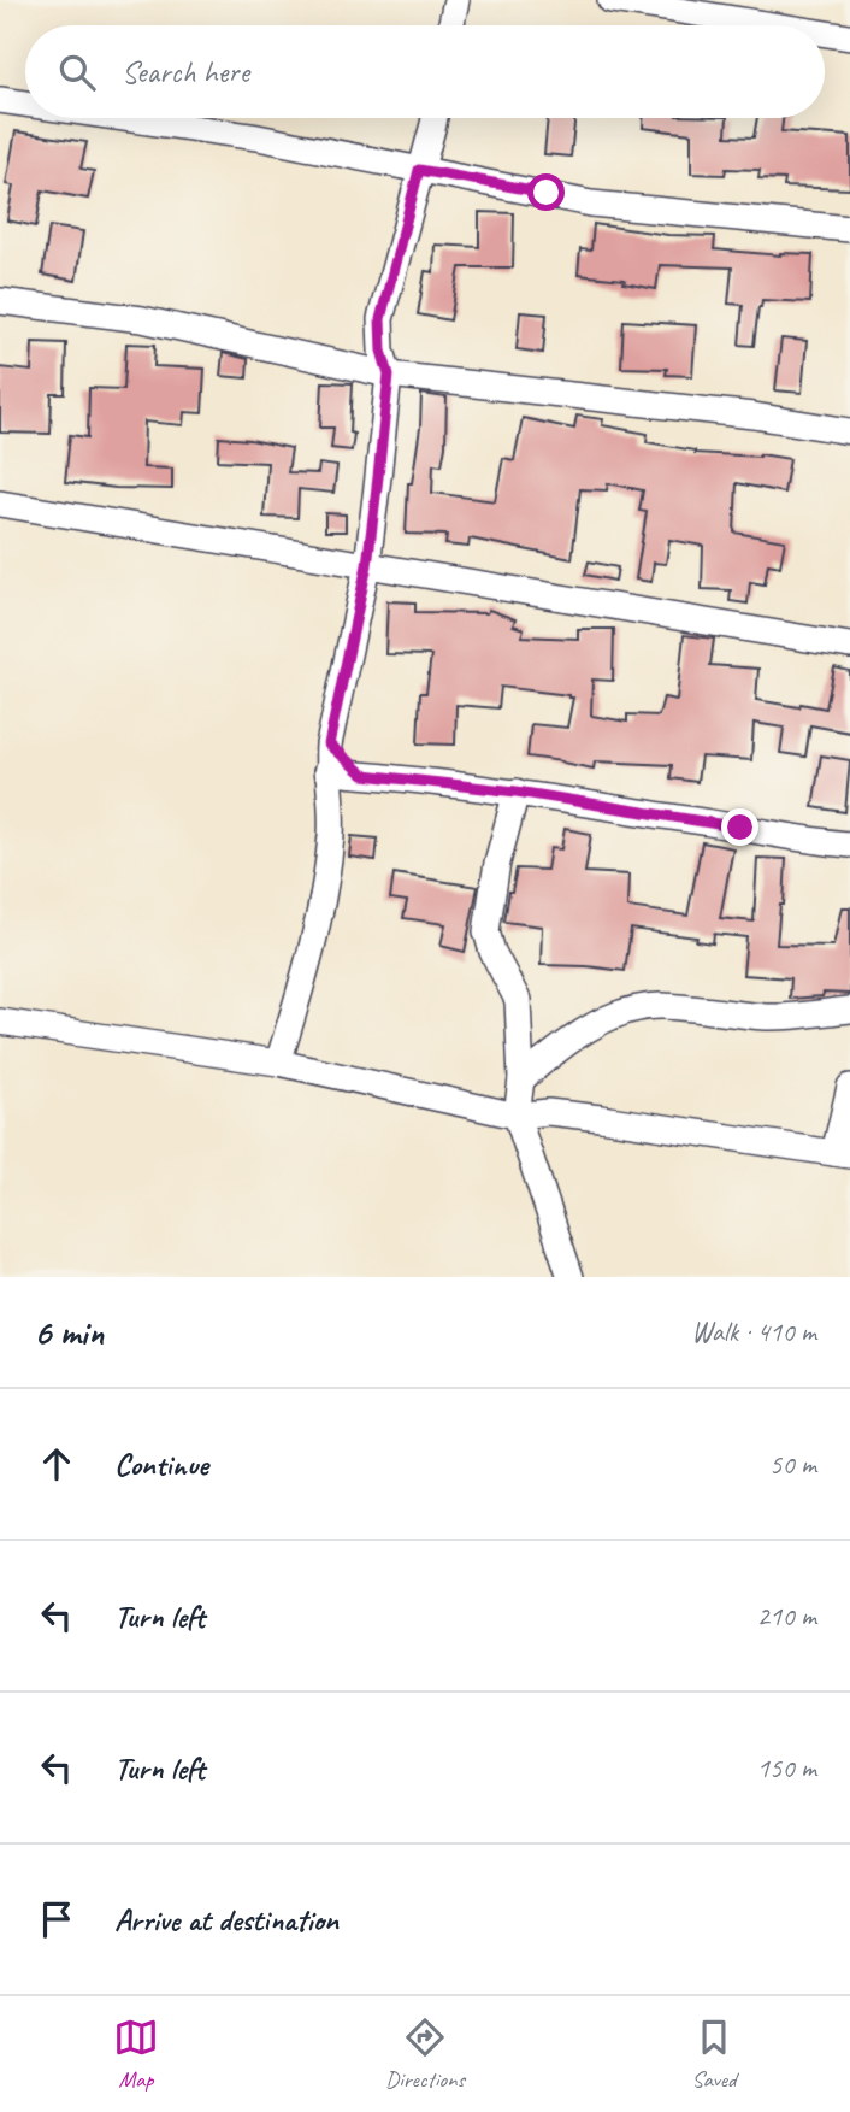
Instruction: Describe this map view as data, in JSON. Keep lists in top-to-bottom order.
{
  "page": {
    "search": "Search here",
    "heading": ["6 min", "Walk · 410 m"],
    "list": [
      ["Continue", "50 m"],
      ["Turn left", "210 m"],
      ["Turn left", "150 m"],
      "Arrive at destination"
    ],
    "nav": ["Map", "Directions", "Saved"]
  }
}
